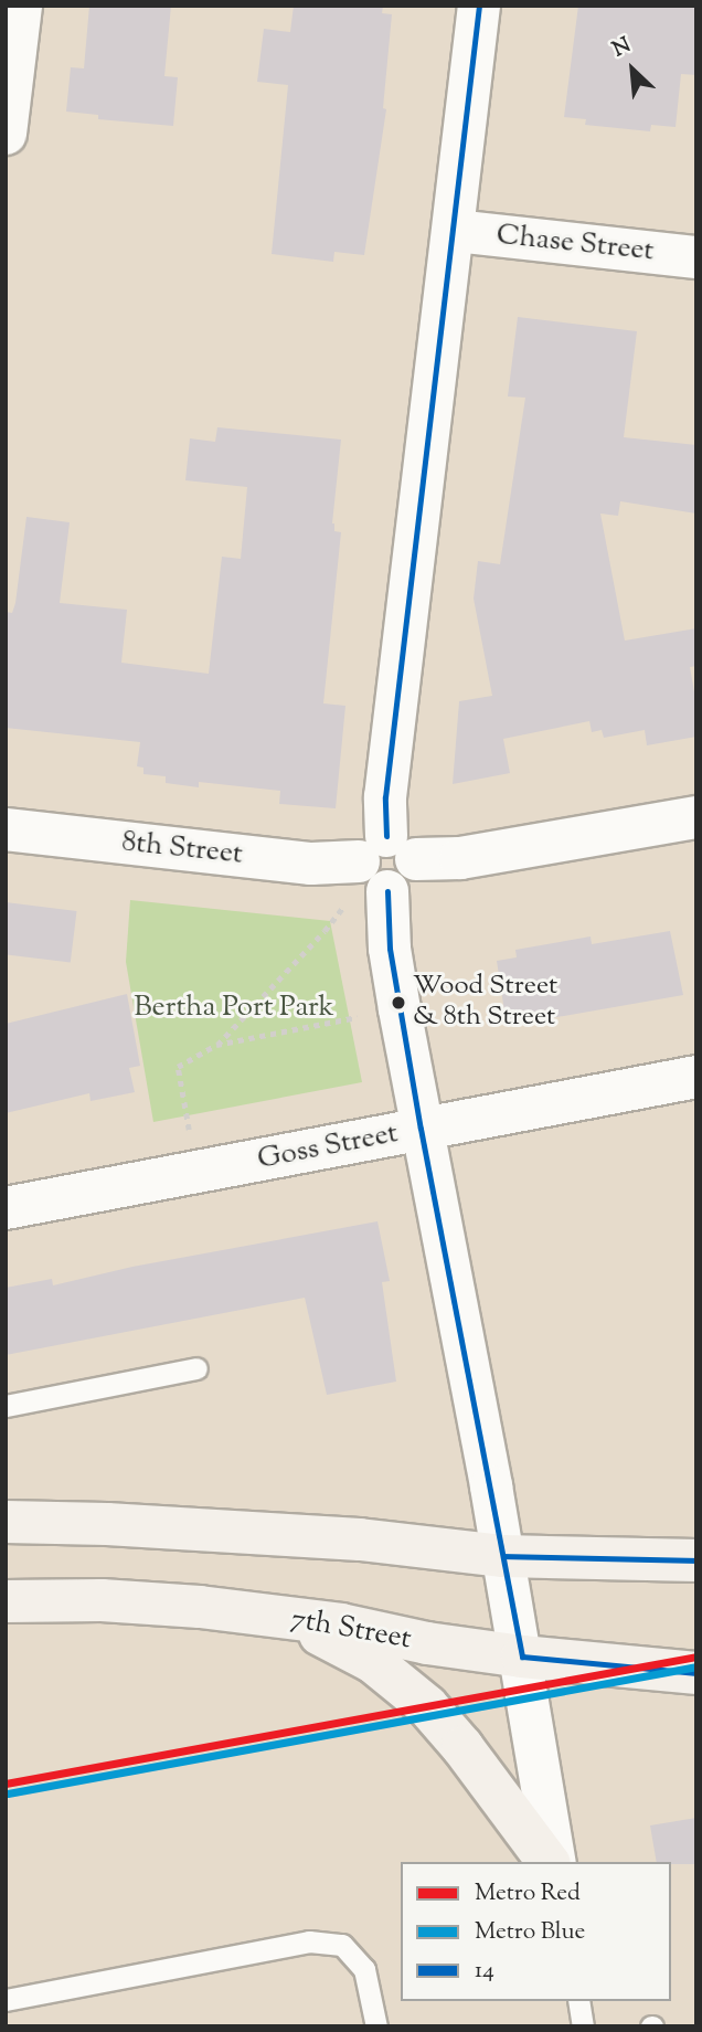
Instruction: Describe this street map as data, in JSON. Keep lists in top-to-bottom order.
{
  "streets": {
    "main road": ["7th Street"],
    "street": ["Chase Street", "8th Street", "Goss Street"]
  },
  "parks": ["Bertha Port Park"],
  "places": ["Wood Street & 8th Street"],
  "lines": ["transit line 14", "metro line Red", "metro line Blue"],
  "legend": ["Metro Red", "Metro Blue", "14"],
  "north": "top left"
}
